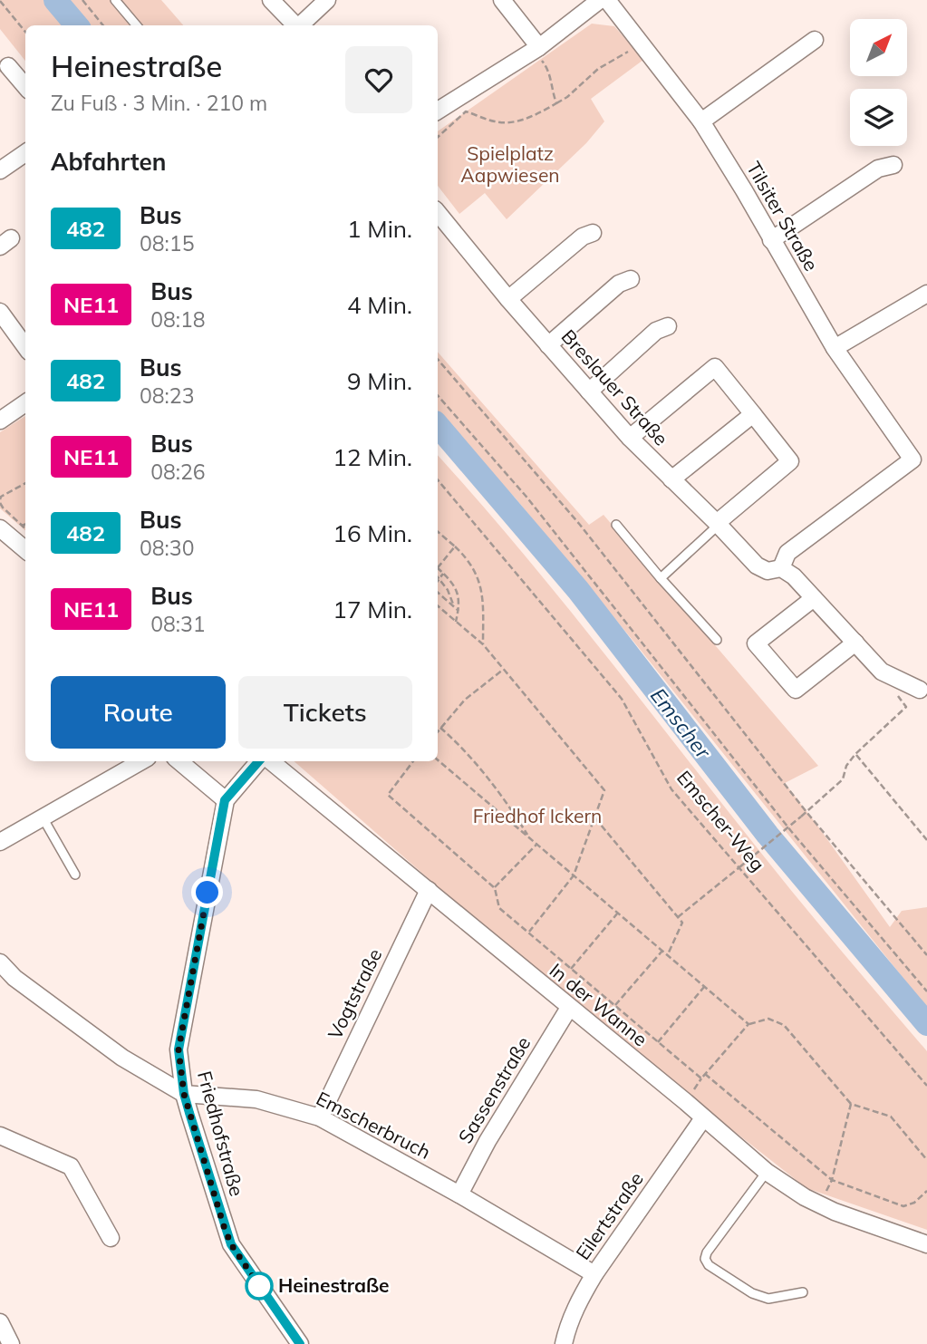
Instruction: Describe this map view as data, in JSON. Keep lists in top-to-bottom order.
{
  "streets": {
    "street": [
      "Tilsiter Straße",
      "Breslauer Straße",
      "Vogtstraße",
      "In der Wanne",
      "Sassenstraße",
      "Emscherbruch",
      "Friedhofstraße",
      "Eilertstraße"
    ],
    "path": ["Emscher-Weg"]
  },
  "crossings": [
    ["Vogtstraße", "In der Wanne"],
    ["Vogtstraße", "Emscherbruch"],
    ["In der Wanne", "Sassenstraße"],
    ["In der Wanne", "Eilertstraße"],
    ["Sassenstraße", "Emscherbruch"],
    ["Emscherbruch", "Friedhofstraße"],
    ["Emscherbruch", "Eilertstraße"]
  ],
  "water": ["Emscher"],
  "parks": ["Spielplatz Aapwiesen", "Friedhof Ickern"],
  "places": ["Heinestraße"],
  "lines": ["bus line 482"],
  "north": "top right",
  "page": {
    "heading": [
      ["Heinestraße", "Zu Fuß · 3 Min. · 210 m"],
      "Abfahrten"
    ],
    "list": [
      {
        "mark": "482",
        "name": "Bus",
        "note": "08:15",
        "value": "1 Min."
      },
      {
        "mark": "NE11",
        "name": "Bus",
        "note": "08:18",
        "value": "4 Min."
      },
      {
        "mark": "482",
        "name": "Bus",
        "note": "08:23",
        "value": "9 Min."
      },
      {
        "mark": "NE11",
        "name": "Bus",
        "note": "08:26",
        "value": "12 Min."
      },
      {
        "mark": "482",
        "name": "Bus",
        "note": "08:30",
        "value": "16 Min."
      },
      {
        "mark": "NE11",
        "name": "Bus",
        "note": "08:31",
        "value": "17 Min."
      }
    ],
    "buttons": ["Route", "Tickets"]
  }
}
